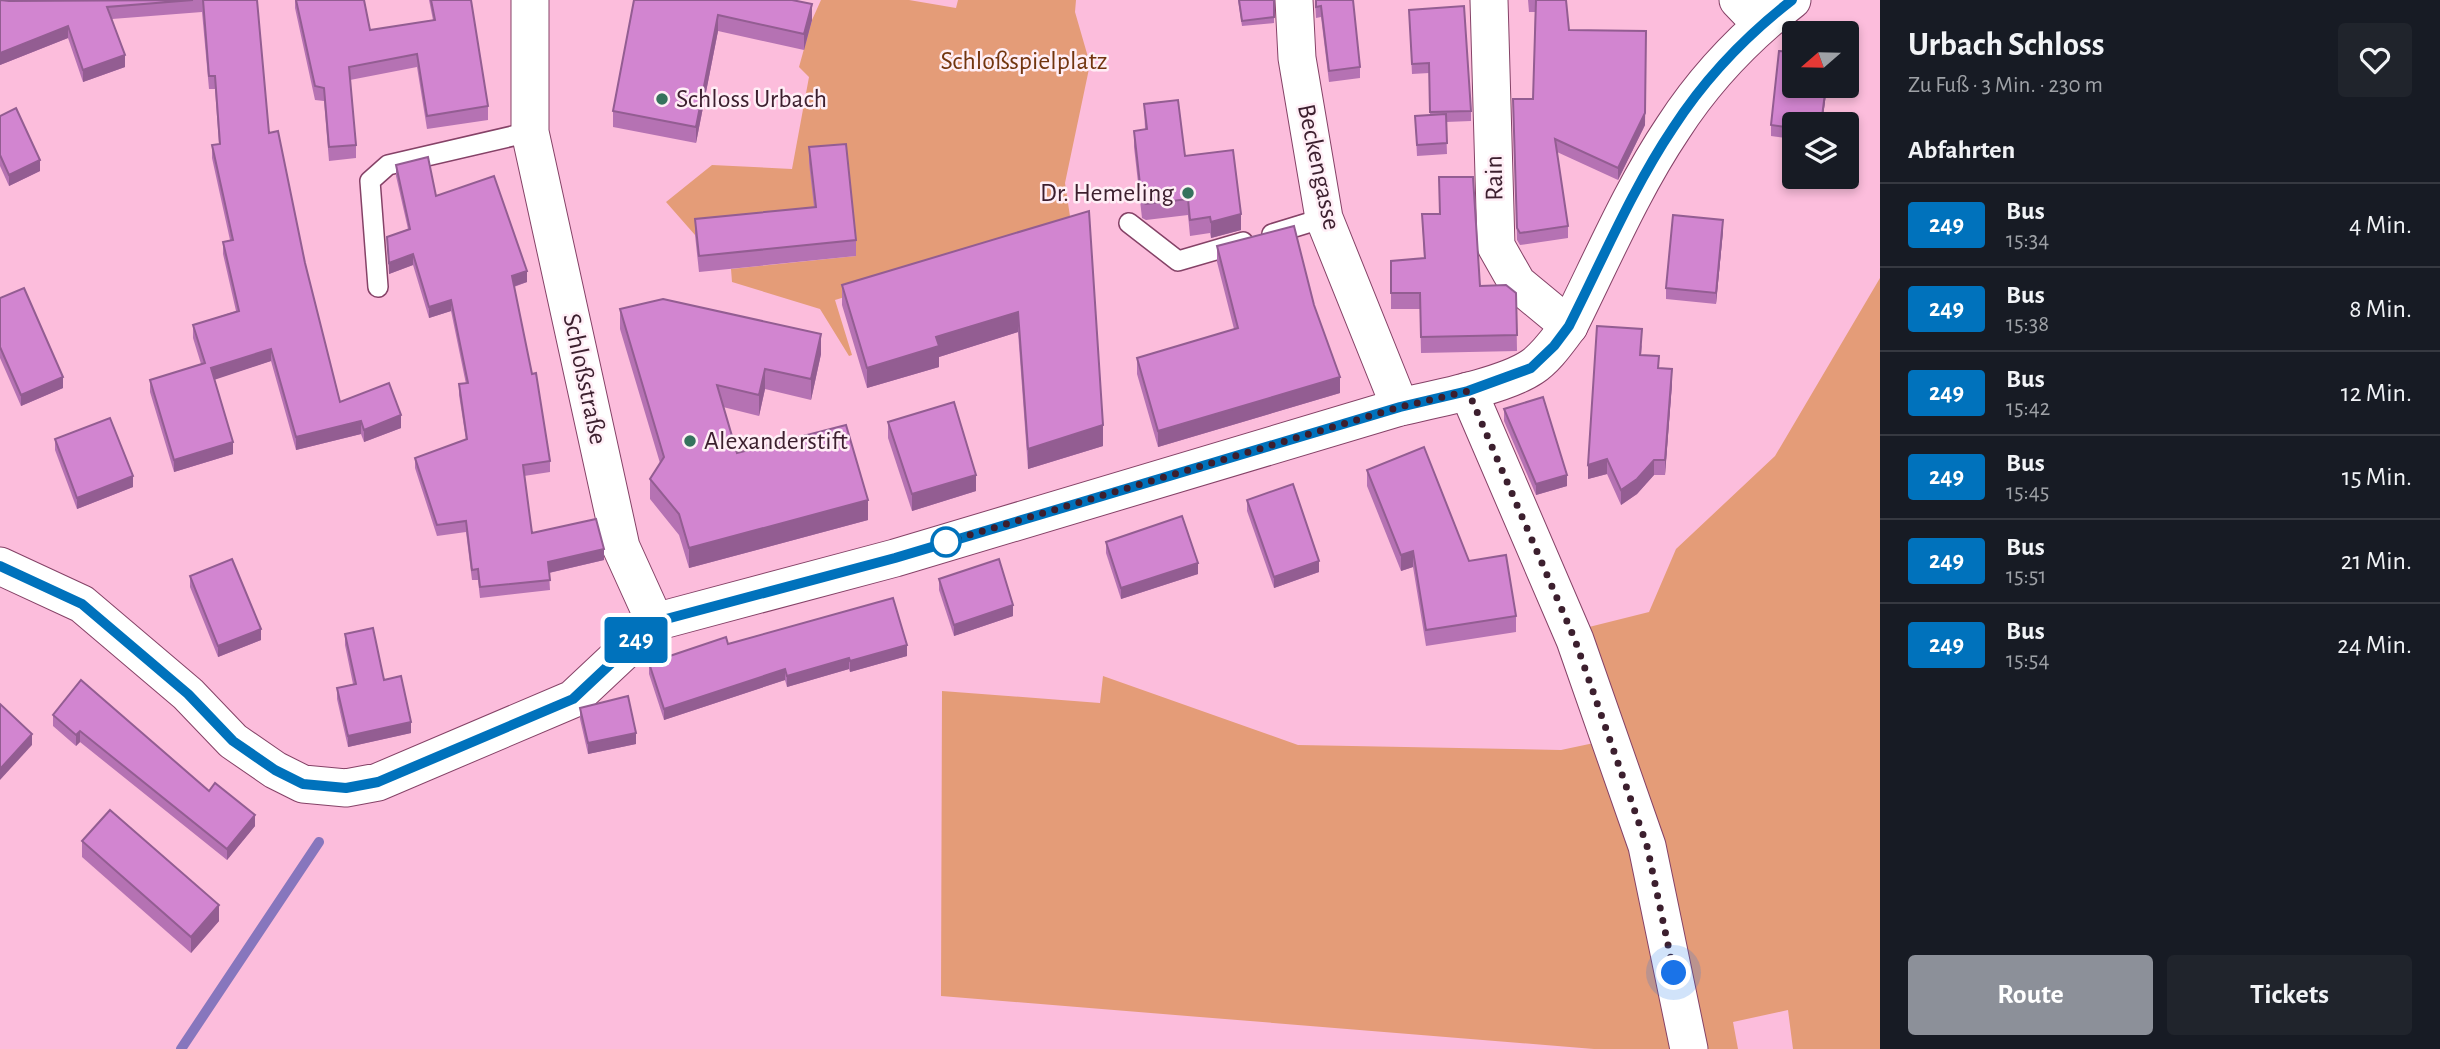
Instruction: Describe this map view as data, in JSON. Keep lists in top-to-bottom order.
{
  "streets": {
    "street": ["Beckengasse", "Rain", "Schloßstraße"]
  },
  "parks": ["Schloßspielplatz"],
  "places": ["Schloss Urbach", "Dr. Hemeling", "Alexanderstift"],
  "lines": ["bus line 249"],
  "north": "left",
  "page": {
    "on_map": "249",
    "heading": [
      ["Urbach Schloss", "Zu Fuß · 3 Min. · 230 m"],
      "Abfahrten"
    ],
    "list": [
      {
        "mark": "249",
        "name": "Bus",
        "note": "15:34",
        "value": "4 Min."
      },
      {
        "mark": "249",
        "name": "Bus",
        "note": "15:38",
        "value": "8 Min."
      },
      {
        "mark": "249",
        "name": "Bus",
        "note": "15:42",
        "value": "12 Min."
      },
      {
        "mark": "249",
        "name": "Bus",
        "note": "15:45",
        "value": "15 Min."
      },
      {
        "mark": "249",
        "name": "Bus",
        "note": "15:51",
        "value": "21 Min."
      },
      {
        "mark": "249",
        "name": "Bus",
        "note": "15:54",
        "value": "24 Min."
      }
    ],
    "buttons": ["Route", "Tickets"]
  }
}
